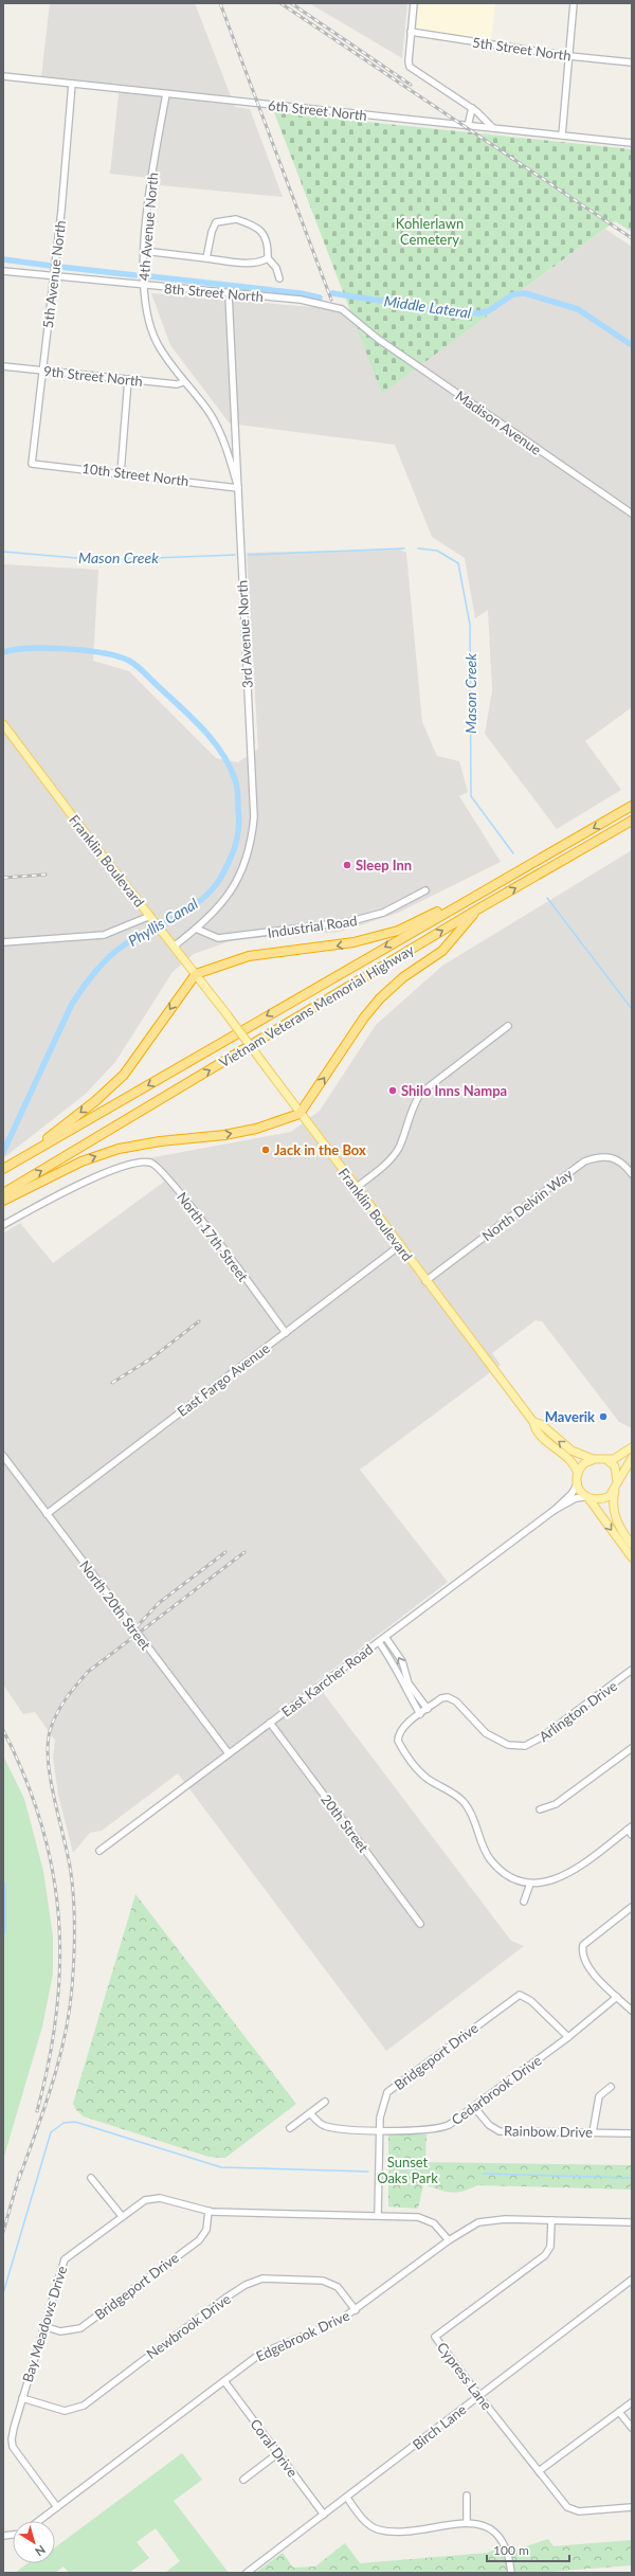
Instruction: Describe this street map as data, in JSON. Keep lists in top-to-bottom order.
{
  "streets": {
    "highway": ["Vietnam Veterans Memorial Highway"],
    "main road": ["Franklin Boulevard"],
    "street": [
      "5th Street North",
      "6th Street North",
      "4th Avenue North",
      "5th Avenue North",
      "8th Street North",
      "9th Street North",
      "Madison Avenue",
      "10th Street North",
      "3rd Avenue North",
      "Industrial Road",
      "North Delvin Way",
      "North 17th Street",
      "East Fargo Avenue",
      "North 20th Street",
      "East Karcher Road",
      "Arlington Drive",
      "20th Street",
      "Bridgeport Drive",
      "Cedarbrook Drive",
      "Rainbow Drive",
      "Bay Meadows Drive",
      "Newbrook Drive",
      "Edgebrook Drive",
      "Cypress Lane",
      "Birch Lane",
      "Coral Drive"
    ]
  },
  "crossings": [
    ["6th Street North", "4th Avenue North"],
    ["6th Street North", "5th Avenue North"],
    ["4th Avenue North", "8th Street North"],
    ["4th Avenue North", "9th Street North"],
    ["4th Avenue North", "10th Street North"],
    ["4th Avenue North", "3rd Avenue North"],
    ["5th Avenue North", "8th Street North"],
    ["5th Avenue North", "9th Street North"],
    ["5th Avenue North", "10th Street North"],
    ["8th Street North", "Madison Avenue"],
    ["8th Street North", "3rd Avenue North"],
    ["10th Street North", "3rd Avenue North"],
    ["3rd Avenue North", "Franklin Boulevard"],
    ["3rd Avenue North", "Industrial Road"],
    ["Franklin Boulevard", "North Delvin Way"],
    ["Franklin Boulevard", "East Fargo Avenue"],
    ["North 17th Street", "East Fargo Avenue"],
    ["East Fargo Avenue", "North 20th Street"],
    ["North 20th Street", "East Karcher Road"],
    ["East Karcher Road", "20th Street"],
    ["Bridgeport Drive", "Cedarbrook Drive"],
    ["Bridgeport Drive", "Bay Meadows Drive"],
    ["Cedarbrook Drive", "Rainbow Drive"],
    ["Bay Meadows Drive", "Newbrook Drive"],
    ["Bay Meadows Drive", "Edgebrook Drive"],
    ["Newbrook Drive", "Edgebrook Drive"],
    ["Edgebrook Drive", "Cypress Lane"],
    ["Edgebrook Drive", "Coral Drive"],
    ["Cypress Lane", "Birch Lane"],
    ["Birch Lane", "Coral Drive"]
  ],
  "water": ["Middle Lateral", "Mason Creek", "Phyllis Canal"],
  "parks": ["Kohlerlawn Cemetery", "Sunset Oaks Park"],
  "places": [
    "Sleep Inn",
    "Shilo Inns Nampa",
    "Jack in the Box",
    "Maverik"
  ],
  "scale_bar": "100 m",
  "north": "bottom right"
}
